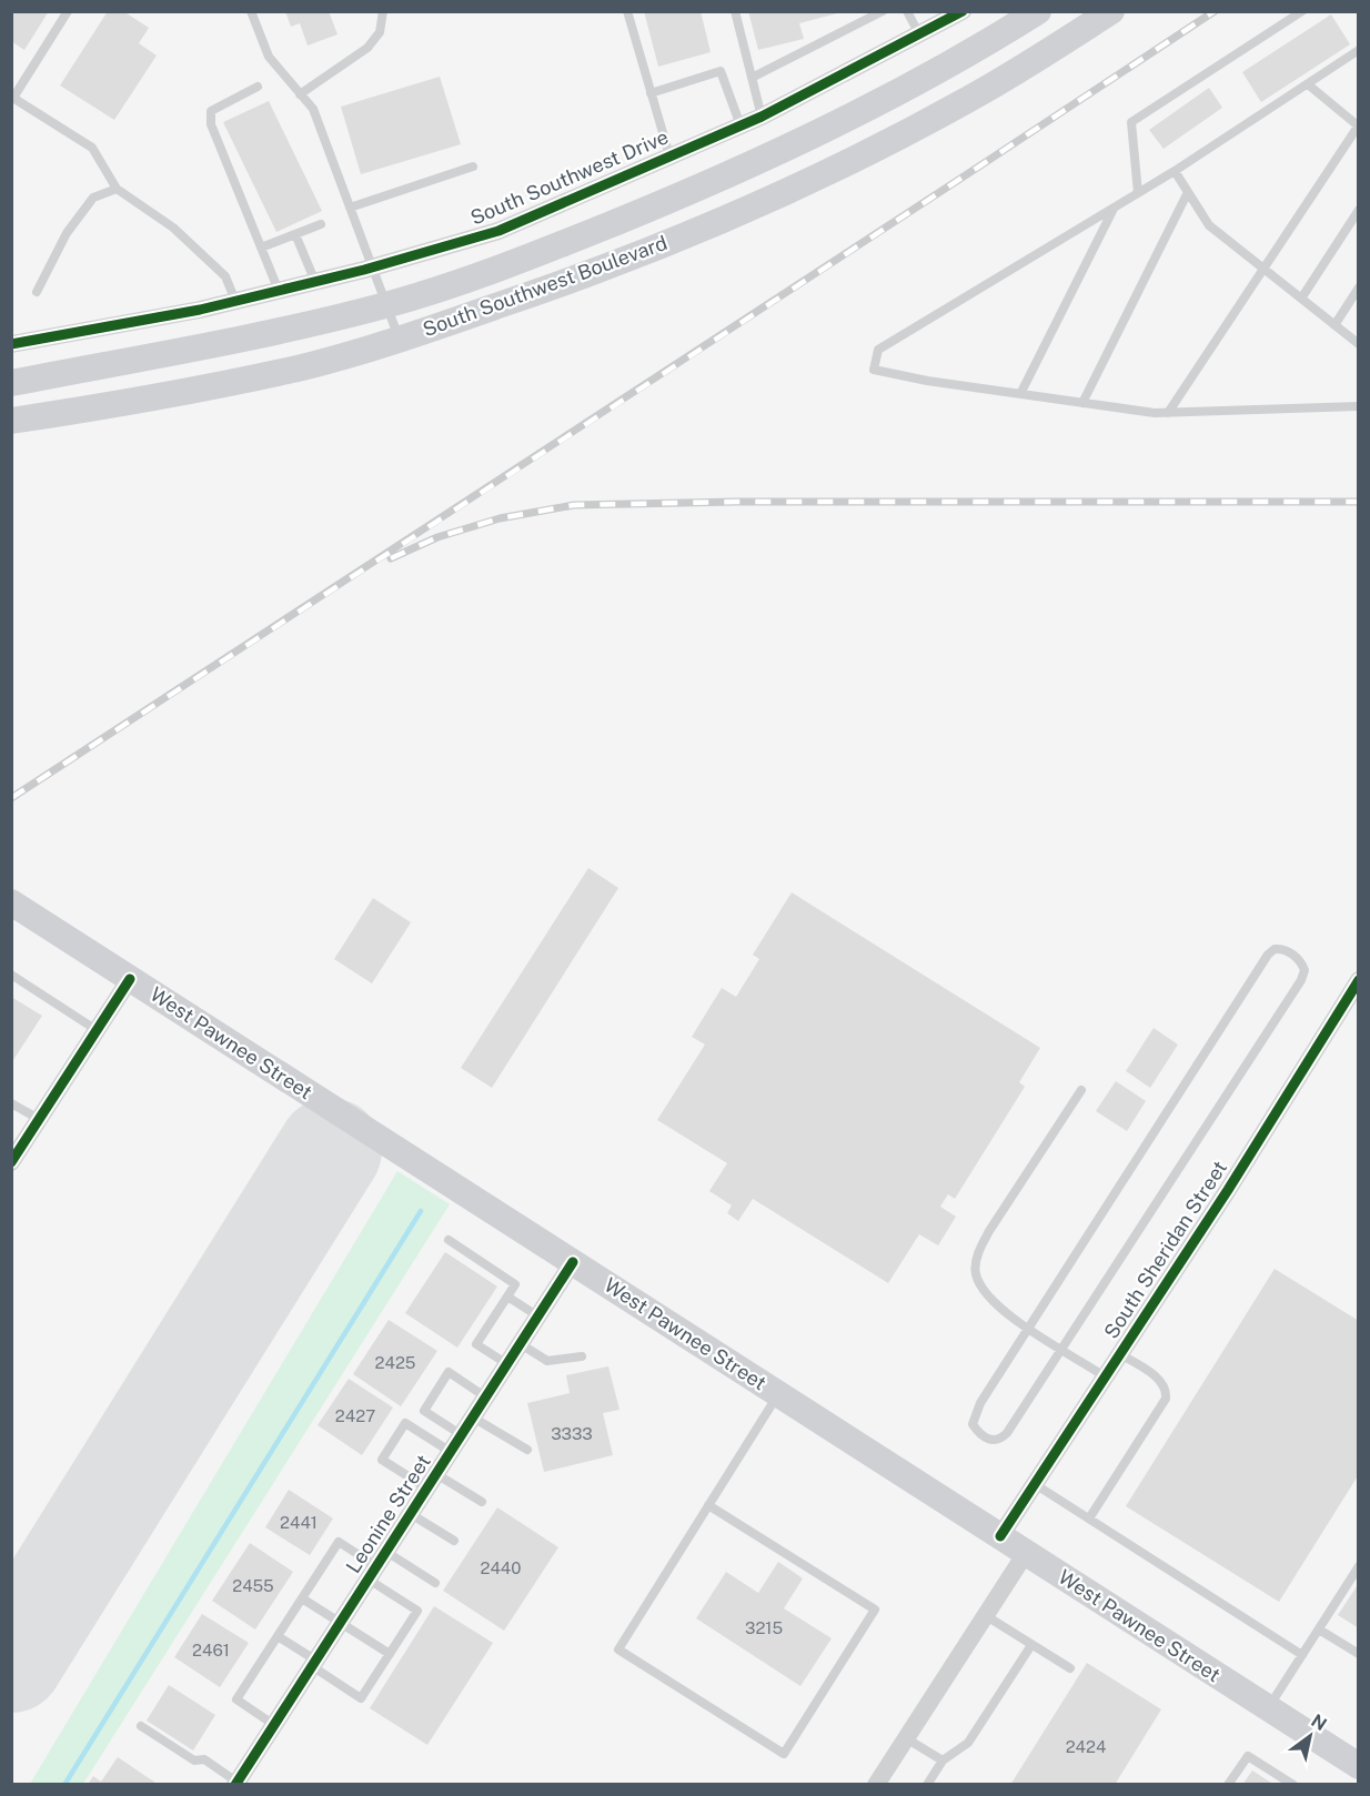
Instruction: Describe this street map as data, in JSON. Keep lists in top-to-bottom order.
{
  "streets": {
    "main road": ["South Southwest Boulevard", "West Pawnee Street"],
    "street": ["South Southwest Drive", "South Sheridan Street", "Leonine Street"]
  },
  "crossings": [
    ["West Pawnee Street", "South Sheridan Street"],
    ["West Pawnee Street", "Leonine Street"]
  ],
  "house_numbers": [
    "2425",
    "2427",
    "3333",
    "2441",
    "2440",
    "2455",
    "3215",
    "2461",
    "2424"
  ],
  "north": "top right"
}
